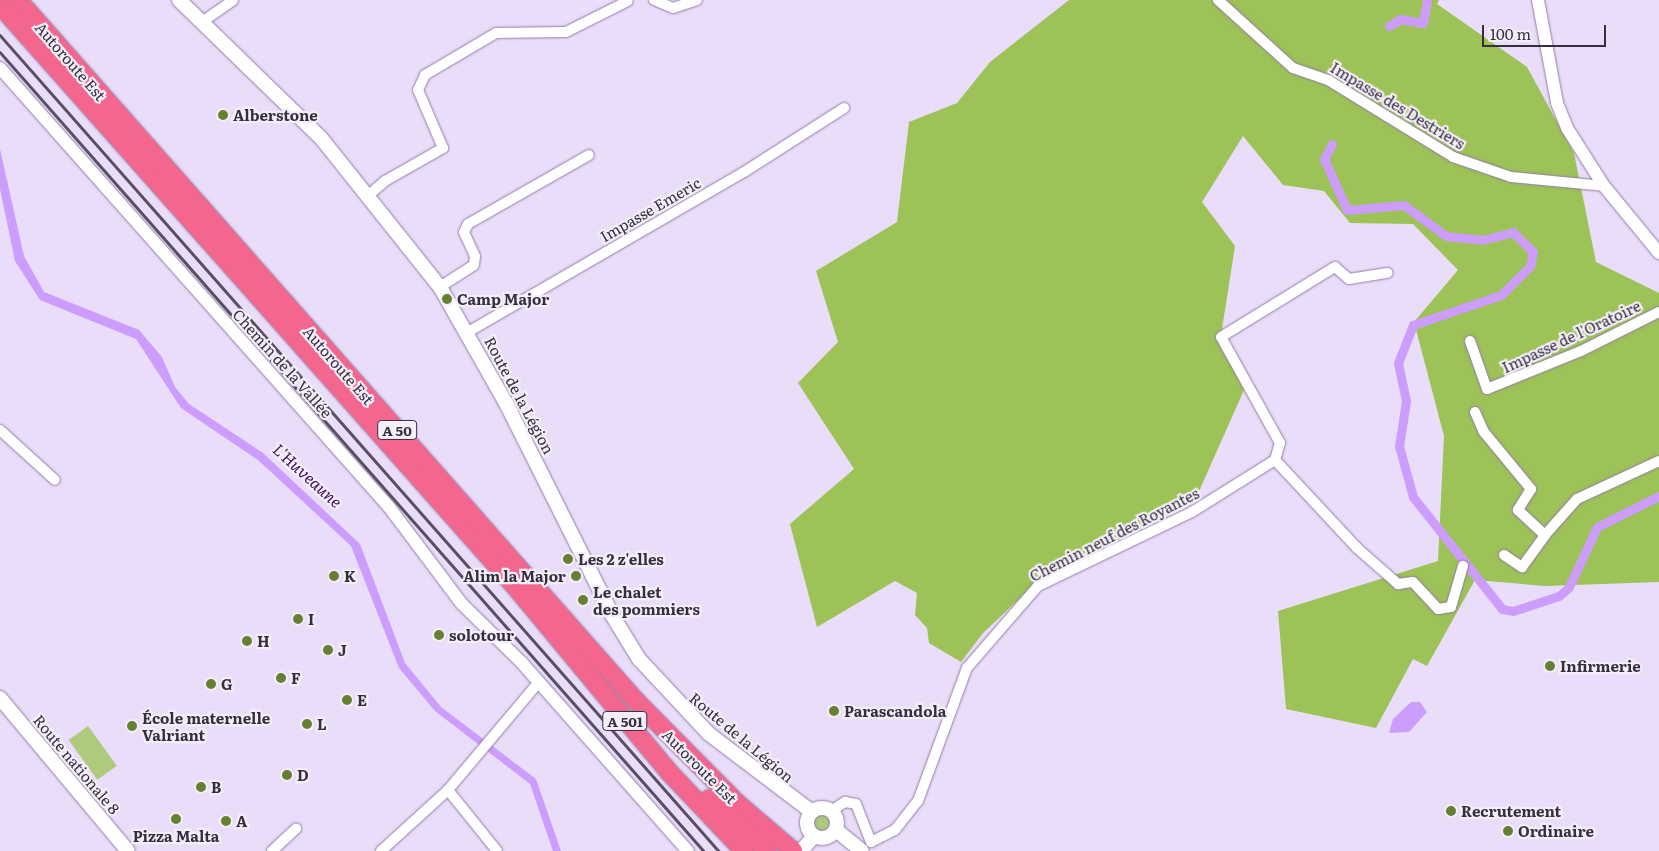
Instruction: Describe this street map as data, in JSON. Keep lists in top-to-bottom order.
{
  "streets": {
    "highway": ["Autoroute Est", "A 50", "A 501"],
    "main road": ["Route de la Légion", "Route nationale 8"],
    "street": [
      "Impasse des Destriers",
      "Impasse Emeric",
      "Impasse de l'Oratoire",
      "Chemin de la Vallée",
      "Chemin neuf des Royantes"
    ]
  },
  "crossings": [
    ["Autoroute Est", "A 50"],
    ["Impasse Emeric", "Route de la Légion"],
    ["Route de la Légion", "Chemin neuf des Royantes"]
  ],
  "water": ["L'Huveaune"],
  "places": [
    "Alberstone",
    "Camp Major",
    "Les 2 z'elles",
    "K",
    "Alim la Major",
    "Le chalet des pommiers",
    "I",
    "solotour",
    "H",
    "J",
    "Infirmerie",
    "F",
    "G",
    "E",
    "Parascandola",
    "L",
    "École maternelle Valriant",
    "D",
    "B",
    "Recrutement",
    "Pizza Malta",
    "A",
    "Ordinaire"
  ],
  "scale_bar": "100 m"
}
